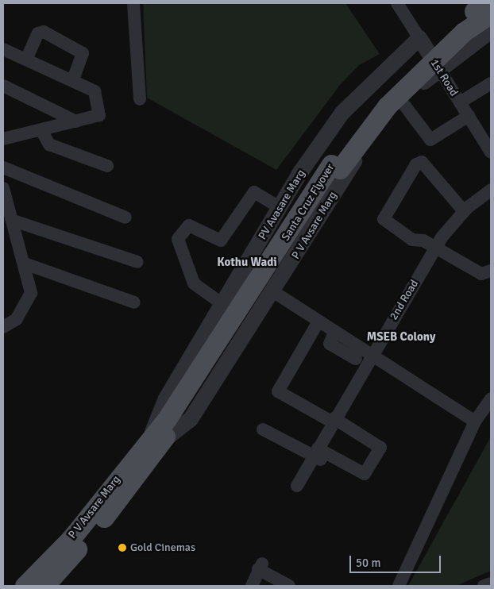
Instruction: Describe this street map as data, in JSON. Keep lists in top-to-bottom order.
{
  "streets": {
    "main road": ["Santa Cruz Flyover", "P V Avsare Marg"],
    "street": ["1st Road", "PV Avasare Marg", "2nd Road"]
  },
  "crossings": [
    ["1st Road", "PV Avasare Marg"],
    ["1st Road", "P V Avsare Marg"],
    ["Santa Cruz Flyover", "PV Avasare Marg"],
    ["Santa Cruz Flyover", "P V Avsare Marg"],
    ["PV Avasare Marg", "P V Avsare Marg"]
  ],
  "districts": ["Kothu Wadi", "MSEB Colony"],
  "places": ["Gold Cinemas"],
  "scale_bar": "50 m"
}
